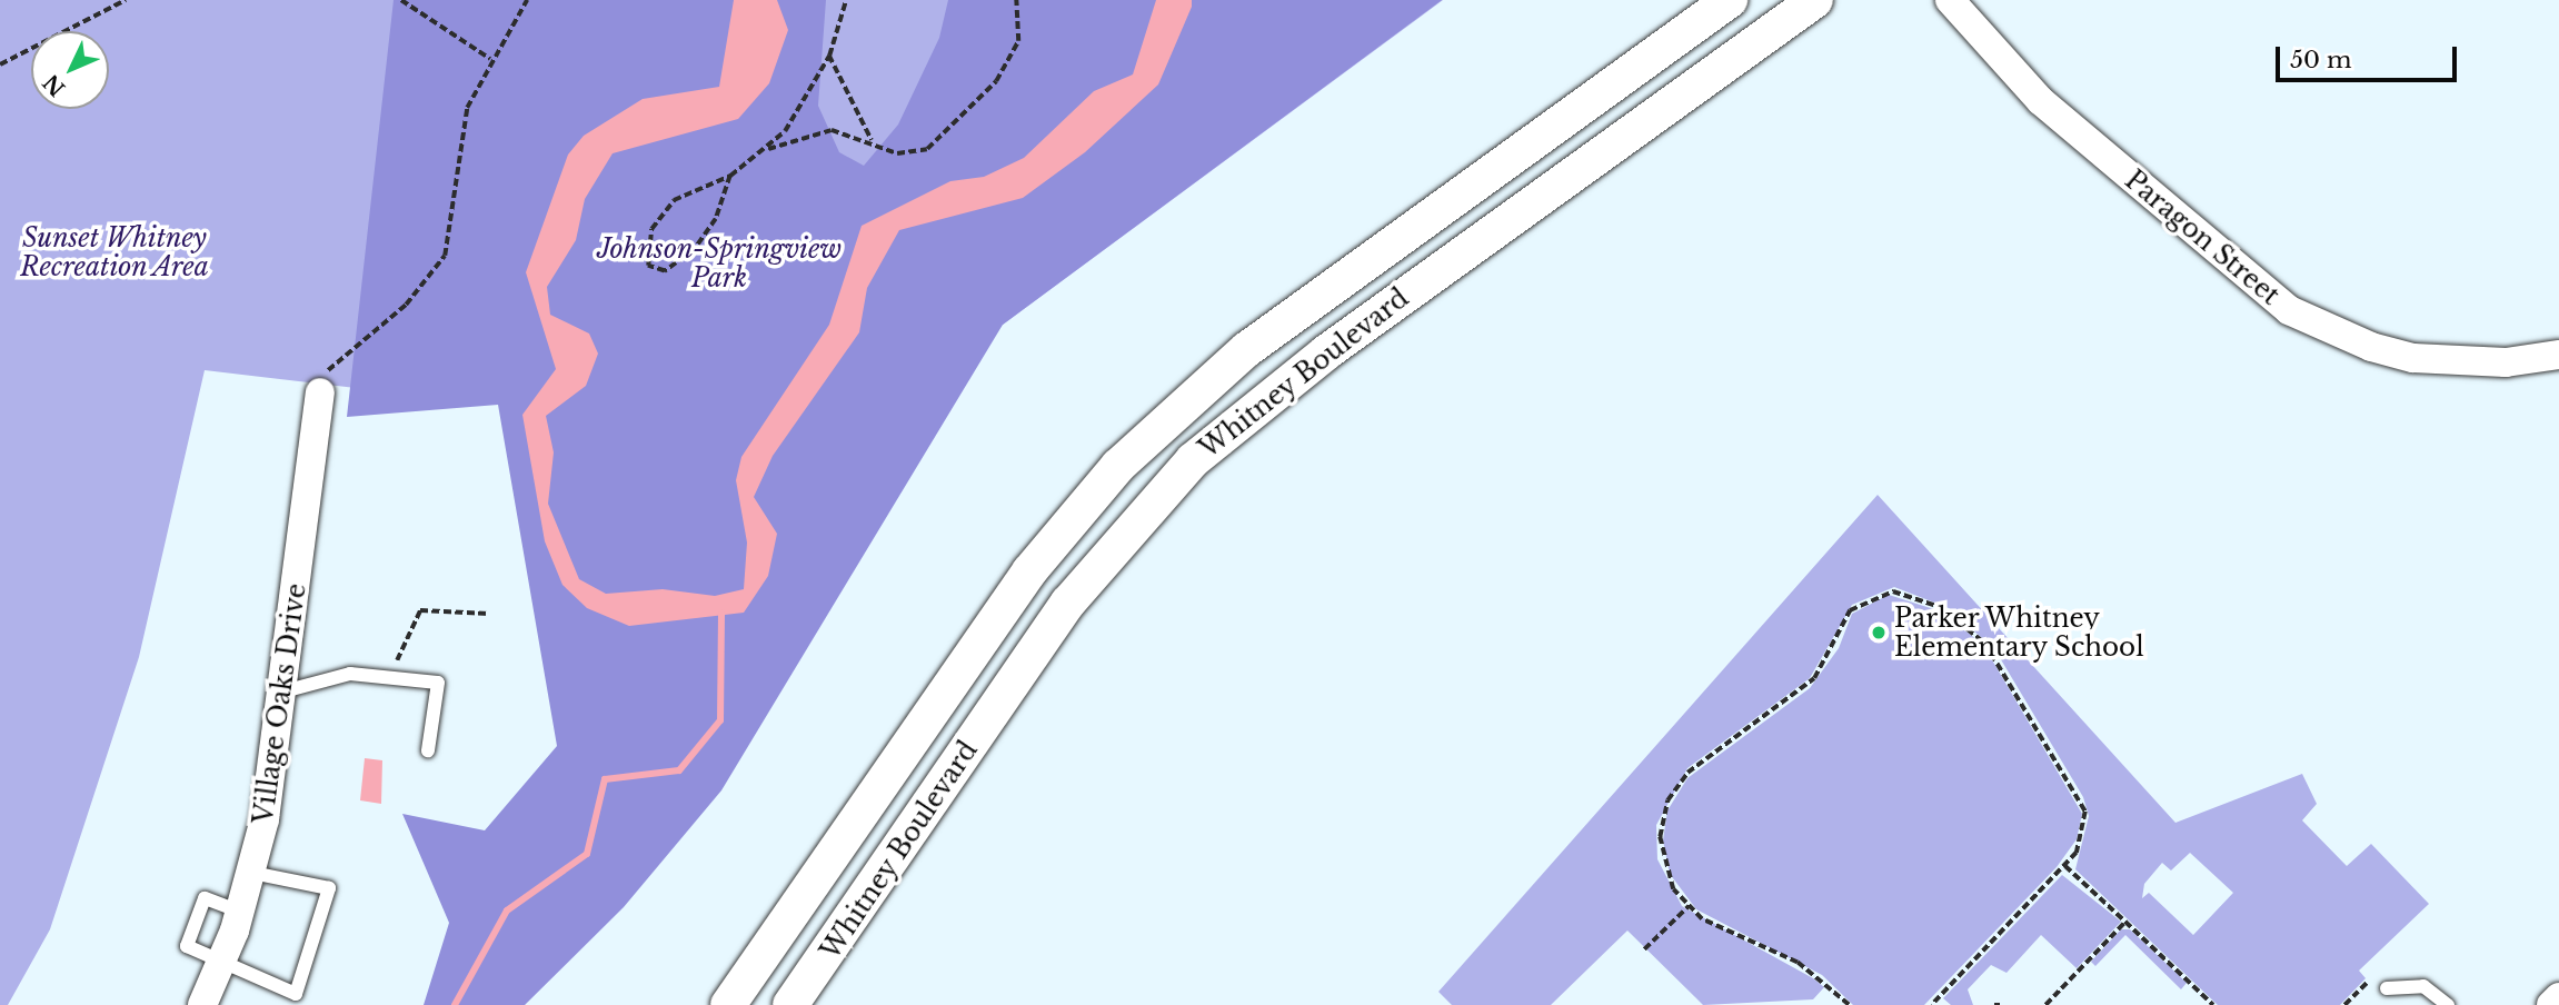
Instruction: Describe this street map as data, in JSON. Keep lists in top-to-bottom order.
{
  "streets": {
    "street": ["Paragon Street", "Whitney Boulevard", "Village Oaks Drive"]
  },
  "parks": ["Sunset Whitney Recreation Area", "Johnson-Springview Park"],
  "places": ["Parker Whitney Elementary School"],
  "scale_bar": "50 m",
  "north": "bottom left"
}
